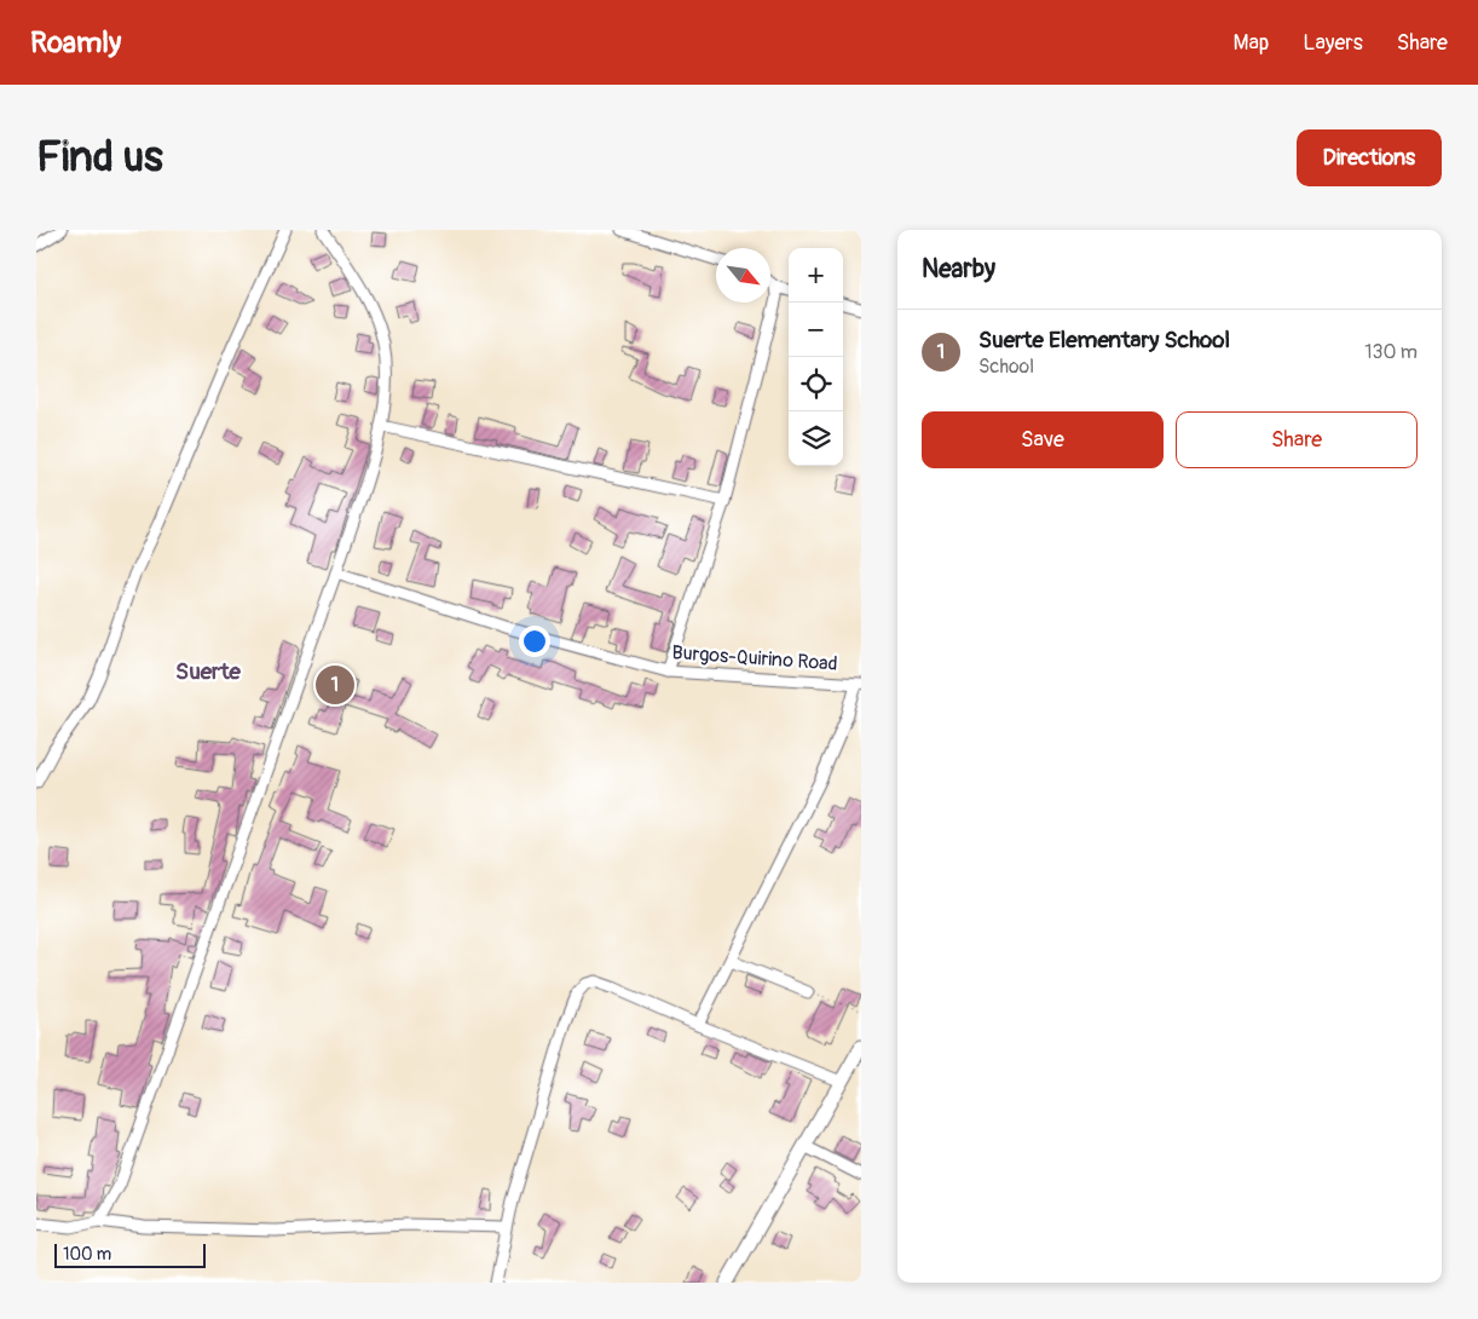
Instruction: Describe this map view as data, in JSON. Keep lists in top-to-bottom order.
{
  "streets": {
    "street": ["Burgos-Quirino Road"]
  },
  "districts": ["Suerte"],
  "scale_bar": "100 m",
  "north": "bottom right",
  "page": {
    "header": "Roamly",
    "nav": ["Map", "Layers", "Share"],
    "buttons": [
      "Directions",
      ["Save", "Share"]
    ],
    "title": "Find us",
    "heading": "Nearby",
    "map_buttons": ["+", "−"],
    "list": [
      {
        "mark": "1",
        "name": "Suerte Elementary School",
        "note": "School",
        "value": "130 m"
      }
    ],
    "pins": "1",
    "scale": "100 m"
  }
}
